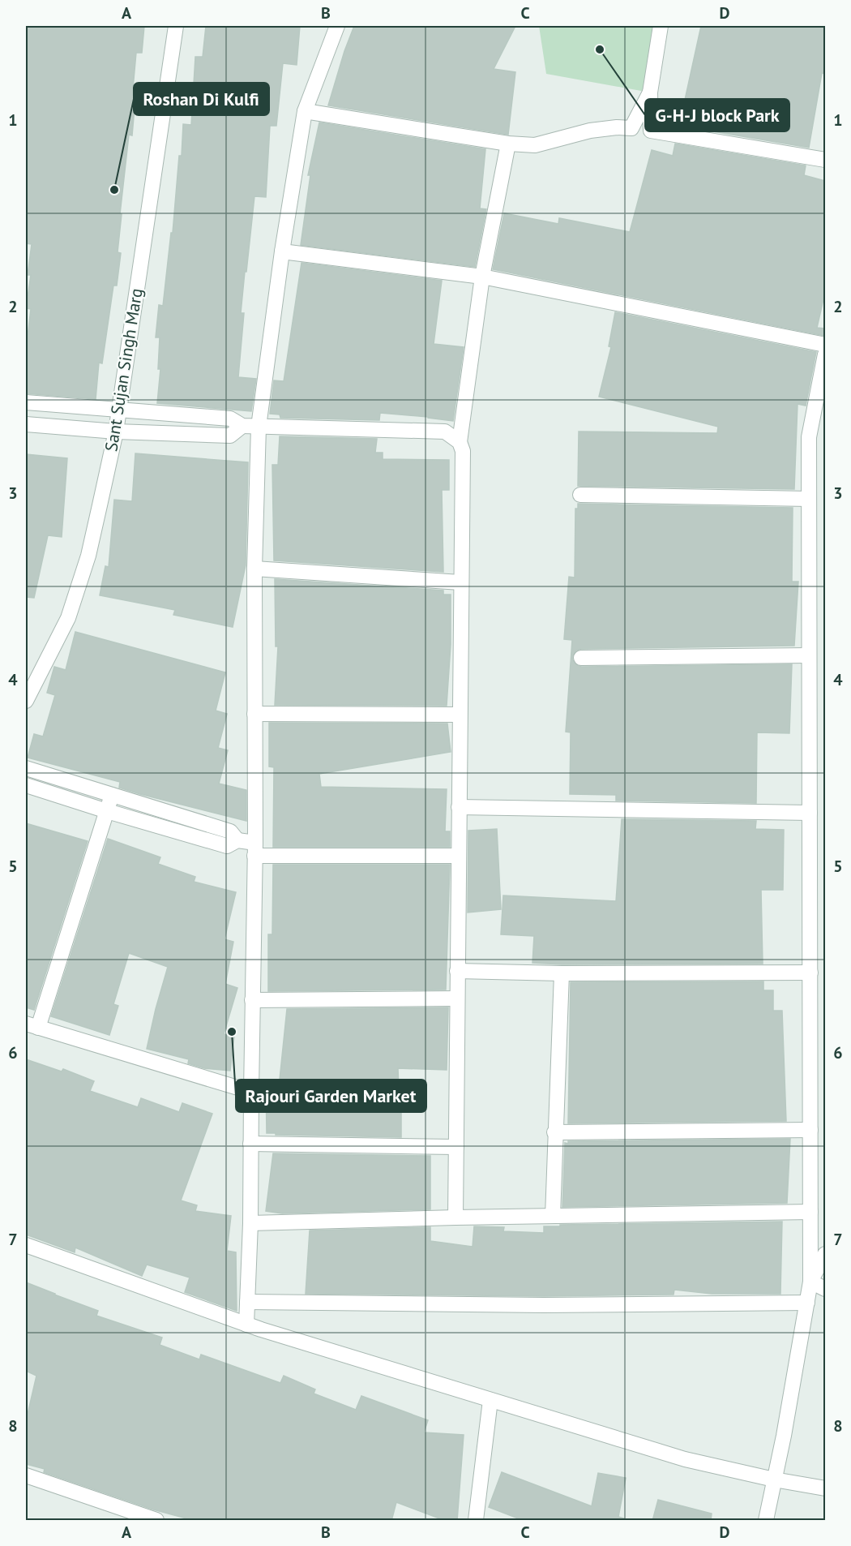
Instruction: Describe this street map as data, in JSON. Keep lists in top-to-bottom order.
{
  "streets": {
    "street": ["Sant Sujan Singh Marg"]
  },
  "places": ["G-H-J block Park", "Roshan Di Kulfi", "Rajouri Garden Market"],
  "grid": {
    "columns": [
      "A",
      "B",
      "C",
      "D"
    ],
    "rows": [
      "1",
      "2",
      "3",
      "4",
      "5",
      "6",
      "7",
      "8"
    ]
  }
}
